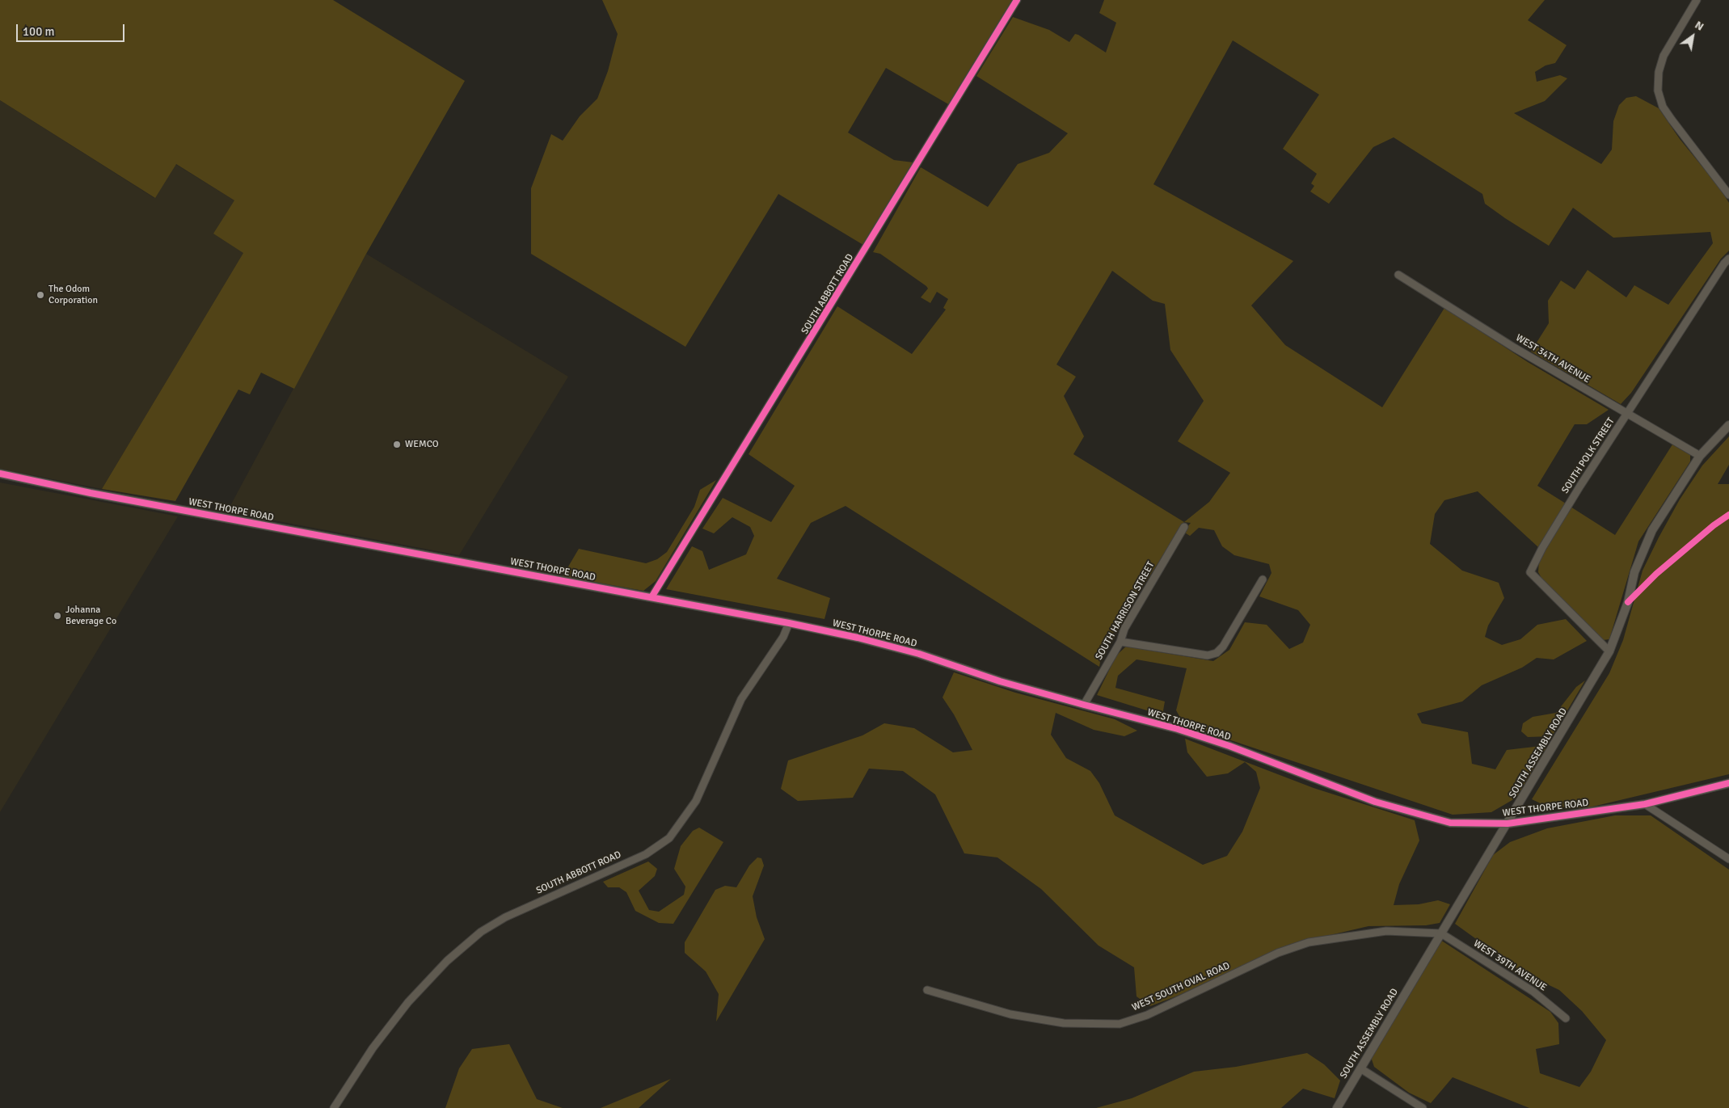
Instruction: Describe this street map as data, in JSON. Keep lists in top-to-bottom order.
{
  "streets": {
    "street": [
      "SOUTH ABBOTT ROAD",
      "WEST 34TH AVENUE",
      "SOUTH POLK STREET",
      "WEST THORPE ROAD",
      "SOUTH HARRISON STREET",
      "SOUTH ASSEMBLY ROAD",
      "WEST 39TH AVENUE",
      "WEST SOUTH OVAL ROAD"
    ]
  },
  "crossings": [
    ["SOUTH ABBOTT ROAD", "WEST THORPE ROAD"],
    ["WEST 34TH AVENUE", "SOUTH POLK STREET"],
    ["WEST 34TH AVENUE", "SOUTH ASSEMBLY ROAD"],
    ["SOUTH POLK STREET", "SOUTH ASSEMBLY ROAD"],
    ["WEST THORPE ROAD", "SOUTH HARRISON STREET"],
    ["WEST THORPE ROAD", "SOUTH ASSEMBLY ROAD"],
    ["SOUTH ASSEMBLY ROAD", "WEST 39TH AVENUE"],
    ["SOUTH ASSEMBLY ROAD", "WEST SOUTH OVAL ROAD"],
    ["WEST 39TH AVENUE", "WEST SOUTH OVAL ROAD"]
  ],
  "places": ["The Odom Corporation", "WEMCO", "Johanna Beverage Co"],
  "scale_bar": "100 m",
  "north": "top right"
}
